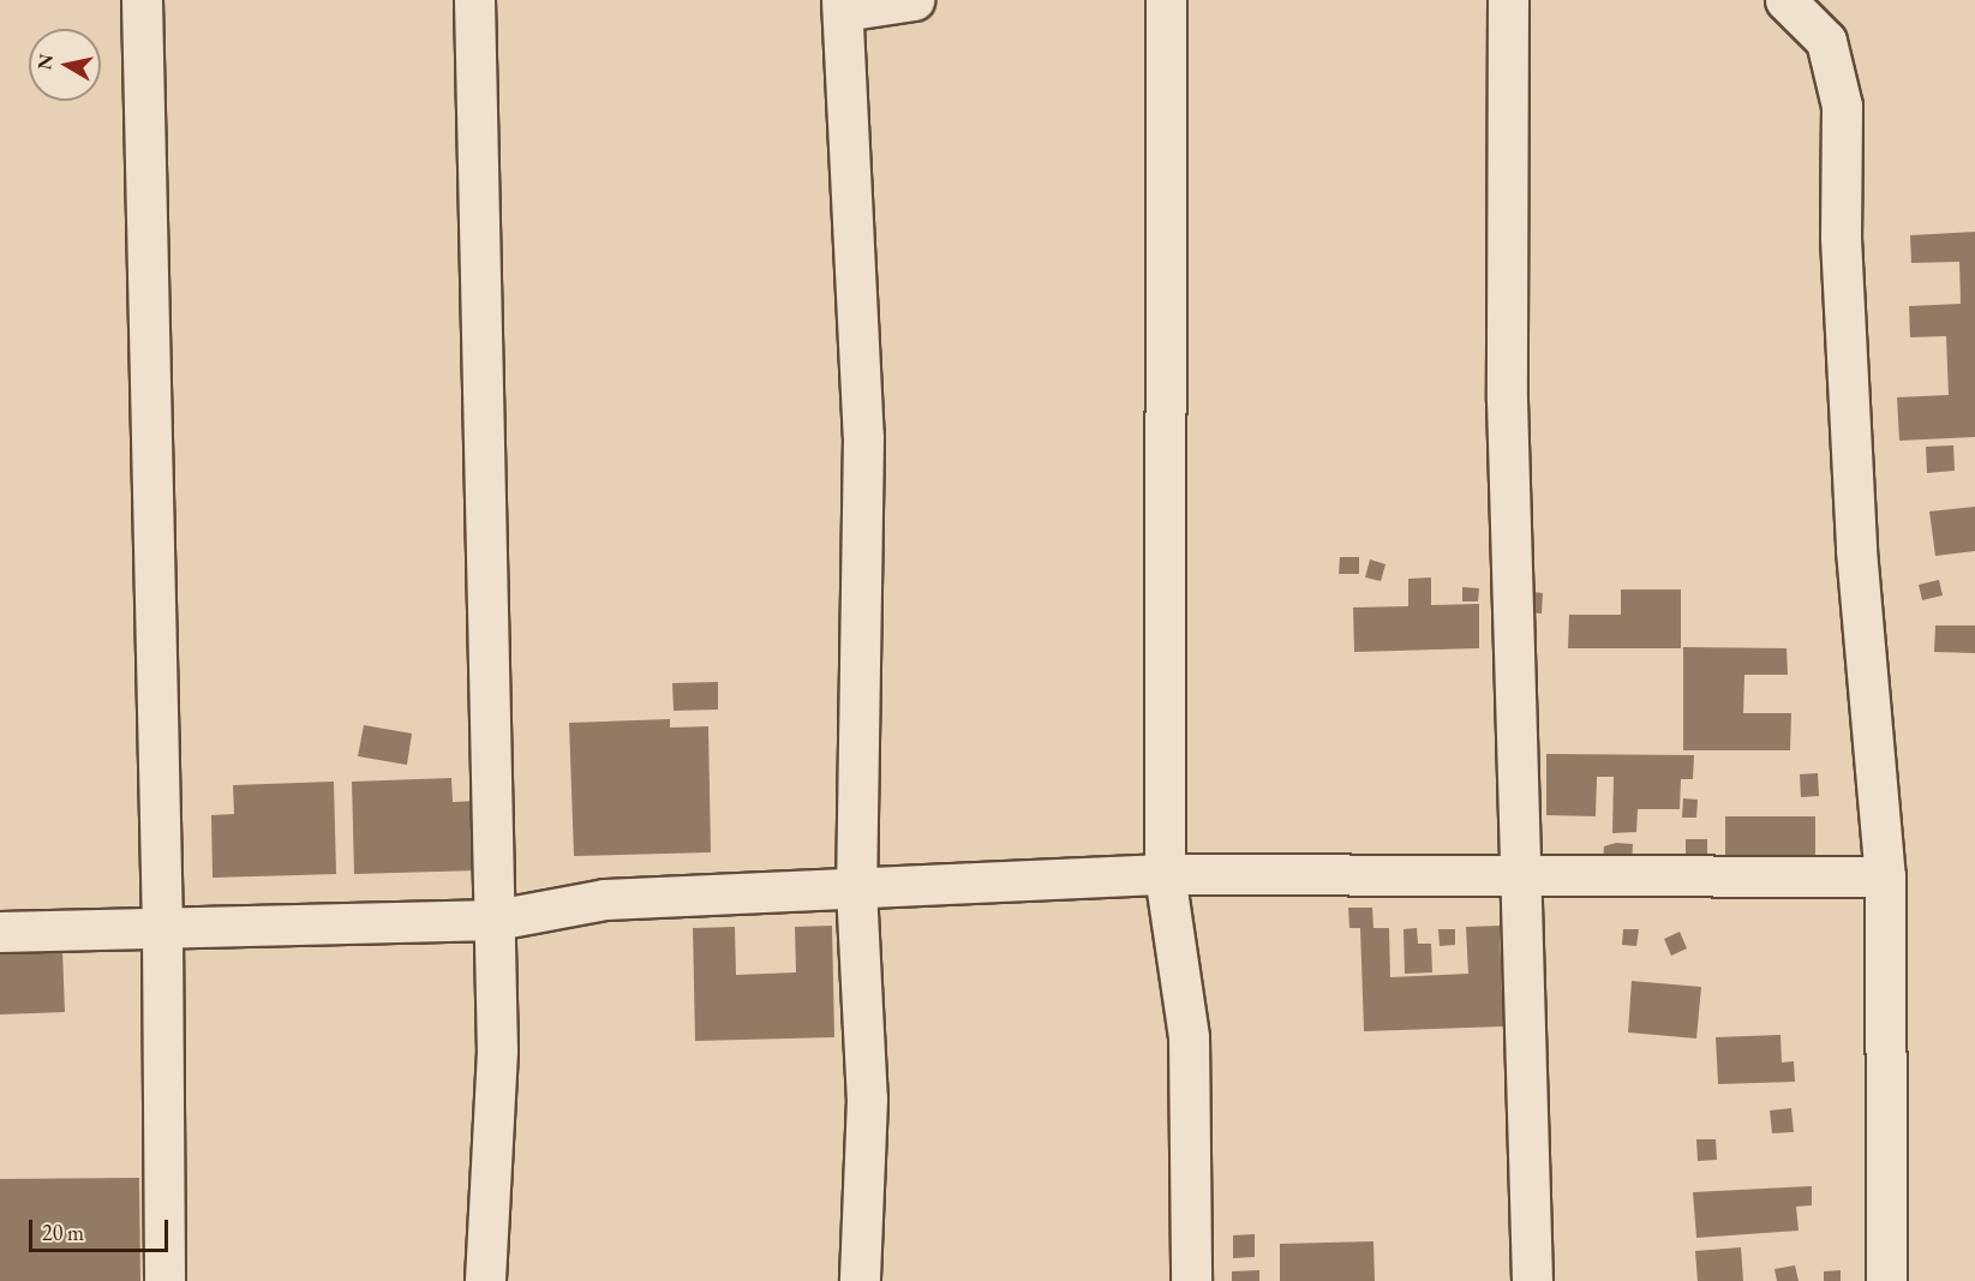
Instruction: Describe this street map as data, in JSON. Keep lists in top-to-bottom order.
{
  "scale_bar": "20 m",
  "north": "left"
}
